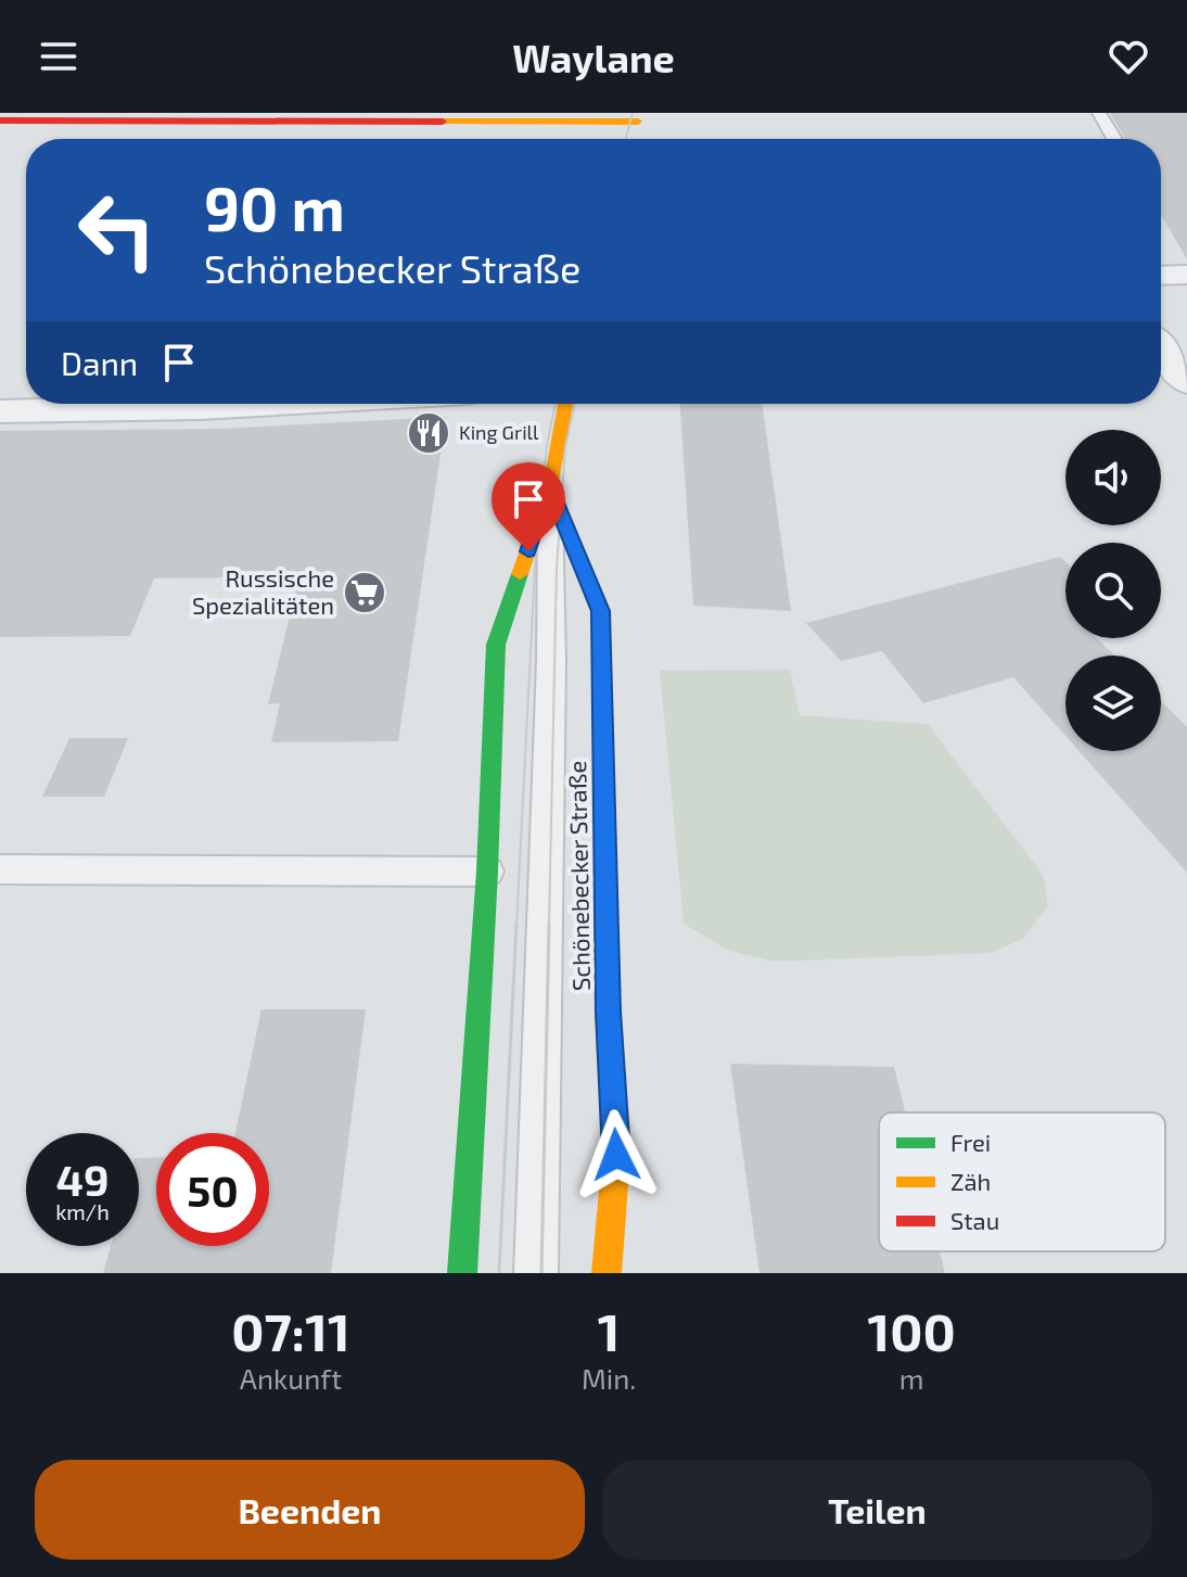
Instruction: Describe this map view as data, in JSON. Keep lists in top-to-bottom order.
{
  "streets": {
    "main road": ["Schönebecker Straße"]
  },
  "places": {
    "restaurant": ["King Grill"],
    "supermarket": ["Russische Spezialitäten"]
  },
  "legend": ["Frei", "Zäh", "Stau"],
  "page": {
    "header": "Waylane",
    "turn": ["90 m", "Schönebecker Straße"],
    "then": "Dann",
    "speed": "49 km/h",
    "limit": "50",
    "eta": [
      "07:11",
      "Ankunft",
      "1",
      "Min.",
      "100",
      "m"
    ],
    "buttons": ["Beenden", "Teilen"]
  }
}
